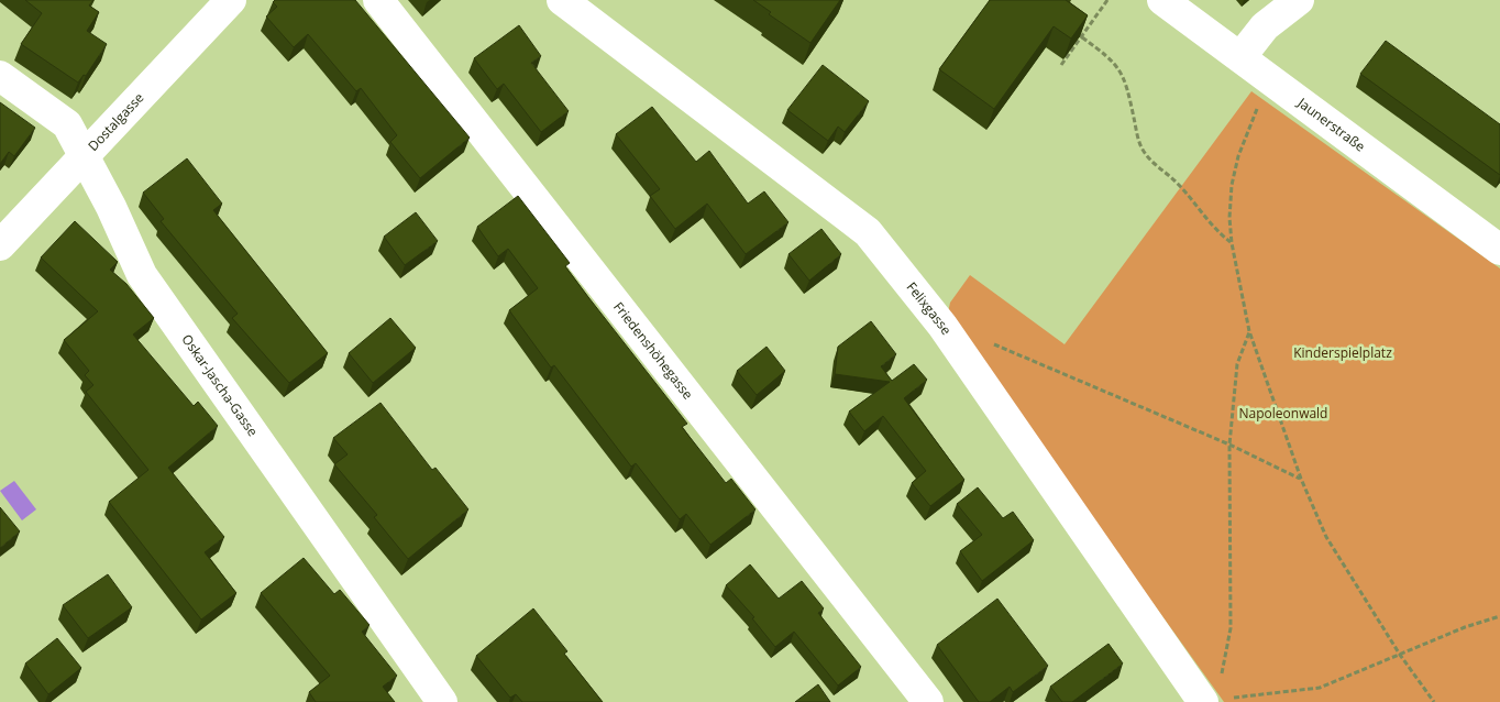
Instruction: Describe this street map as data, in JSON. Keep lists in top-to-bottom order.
{
  "streets": {
    "street": [
      "Dostalgasse",
      "Jaunerstraße",
      "Felixgasse",
      "Friedenshöhegasse",
      "Oskar-Jascha-Gasse"
    ]
  },
  "crossings": [
    ["Dostalgasse", "Oskar-Jascha-Gasse"]
  ],
  "parks": ["Kinderspielplatz", "Napoleonwald"]
}
